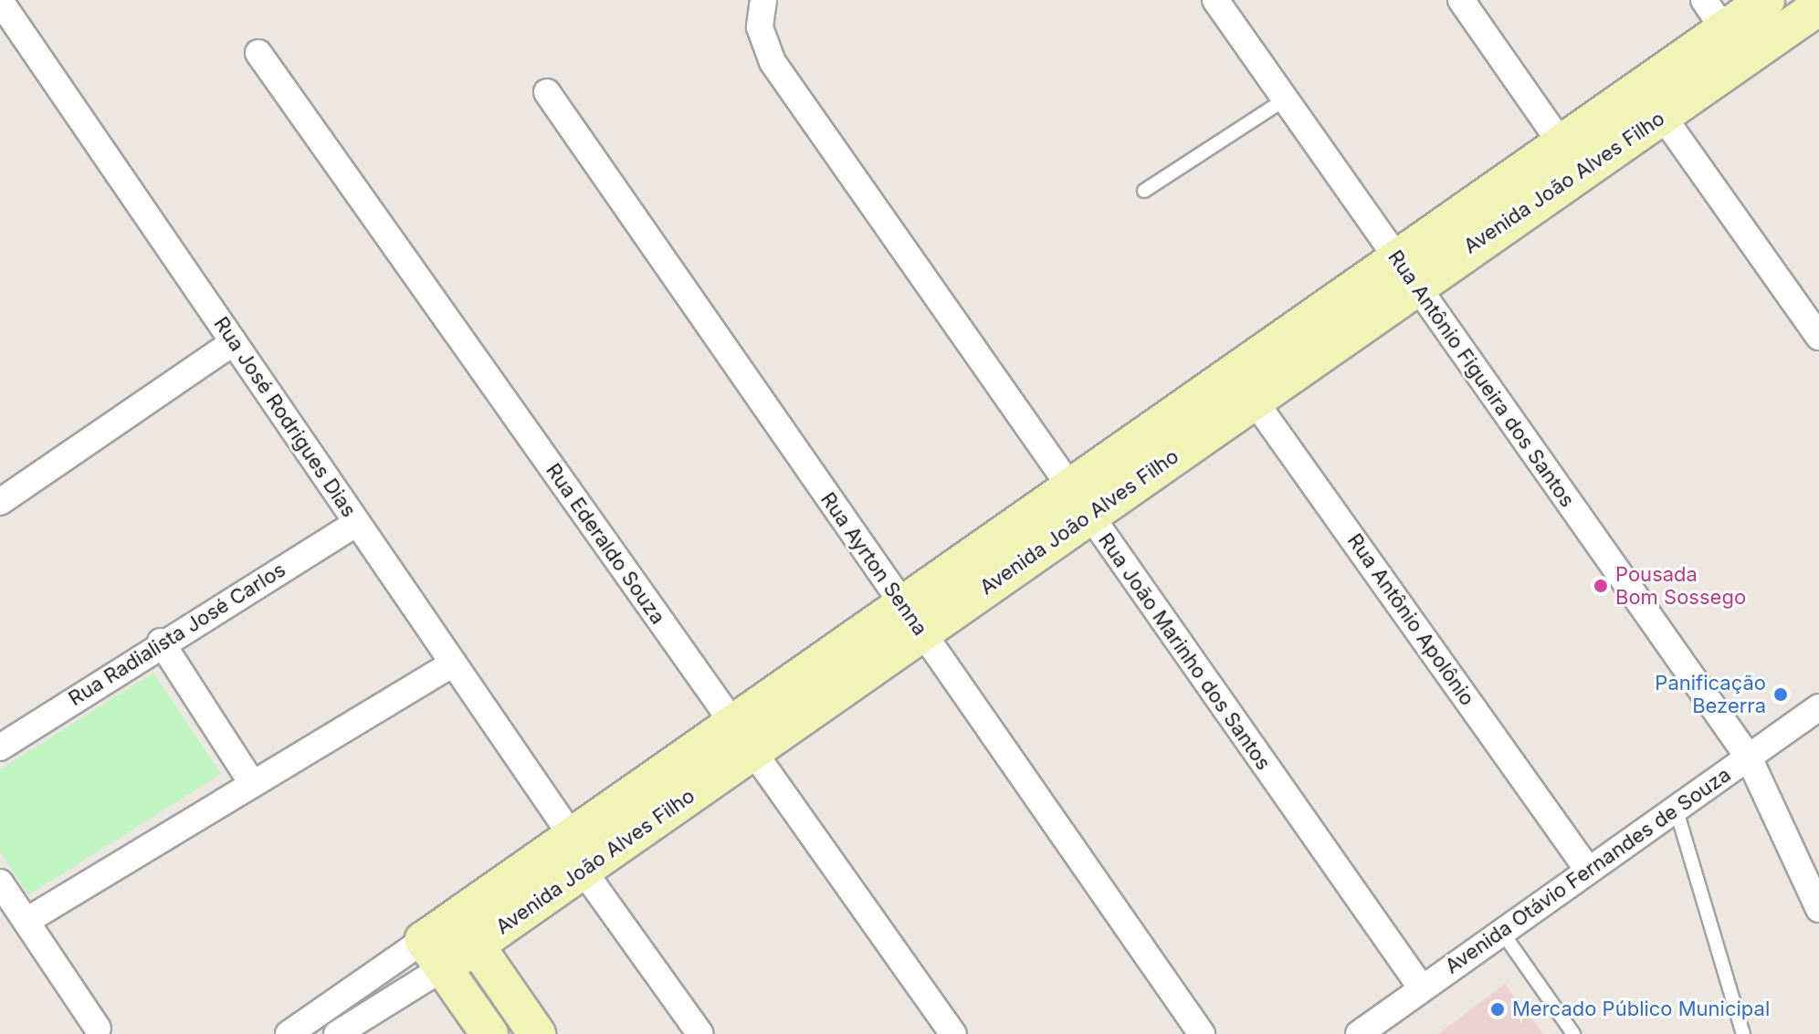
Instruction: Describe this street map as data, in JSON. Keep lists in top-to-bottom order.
{
  "streets": {
    "street": [
      "Avenida João Alves Filho",
      "Rua Antônio Figueira dos Santos",
      "Rua José Rodrigues Dias",
      "Rua Ederaldo Souza",
      "Rua Ayrton Senna",
      "Rua Antônio Apolônio",
      "Rua Radialista José Carlos",
      "Rua João Marinho dos Santos",
      "Avenida Otávio Fernandes de Souza"
    ]
  },
  "crossings": [
    ["Avenida João Alves Filho", "Rua Antônio Figueira dos Santos"],
    ["Avenida João Alves Filho", "Rua José Rodrigues Dias"],
    ["Avenida João Alves Filho", "Rua Ederaldo Souza"],
    ["Avenida João Alves Filho", "Rua Ayrton Senna"],
    ["Avenida João Alves Filho", "Rua Antônio Apolônio"],
    ["Avenida João Alves Filho", "Rua João Marinho dos Santos"],
    ["Rua Antônio Figueira dos Santos", "Avenida Otávio Fernandes de Souza"],
    ["Rua José Rodrigues Dias", "Rua Radialista José Carlos"],
    ["Rua Antônio Apolônio", "Avenida Otávio Fernandes de Souza"],
    ["Rua João Marinho dos Santos", "Avenida Otávio Fernandes de Souza"]
  ],
  "places": ["Pousada Bom Sossego", "Panificação Bezerra", "Mercado Público Municipal"]
}
